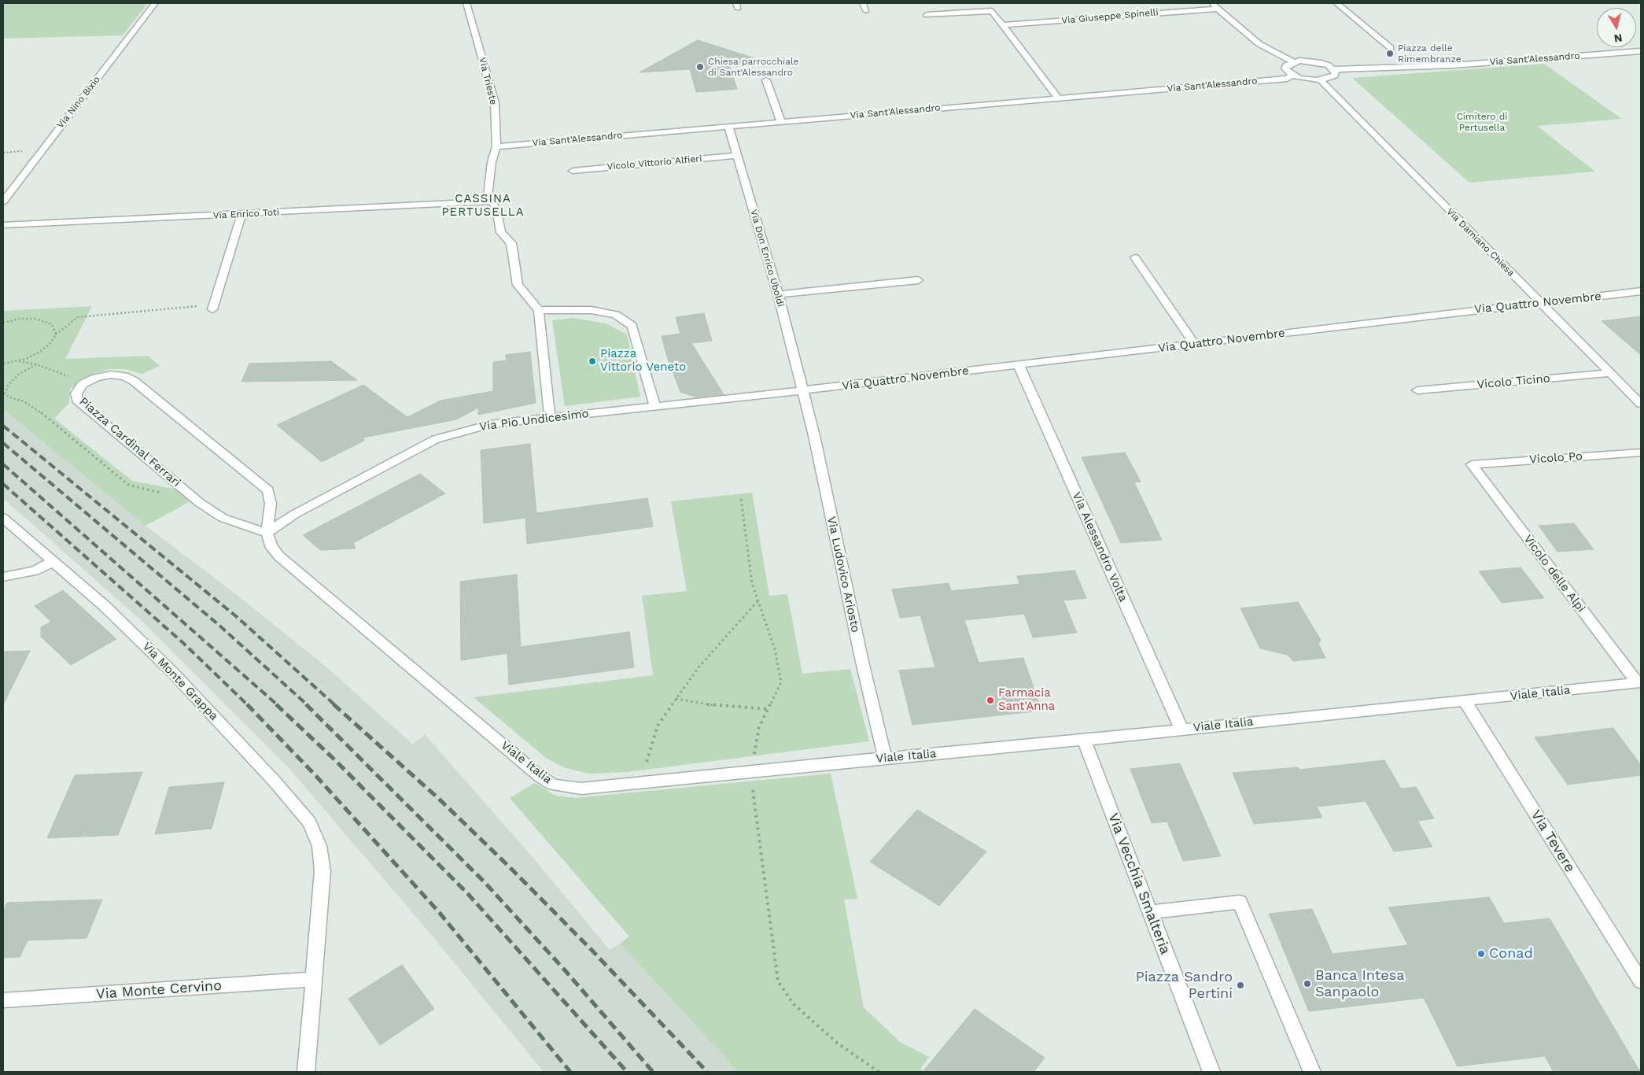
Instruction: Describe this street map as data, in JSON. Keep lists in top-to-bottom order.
{
  "streets": {
    "street": [
      "Via Giuseppe Spinelli",
      "Via Sant'Alessandro",
      "Via Trieste",
      "Via Nino Bixio",
      "Vicolo Vittorio Alfieri",
      "Via Enrico Toti",
      "Via Damiano Chiesa",
      "Via Don Enrico Uboldi",
      "Via Quattro Novembre",
      "Vicolo Ticino",
      "Via Pio Undicesimo",
      "Piazza Cardinal Ferrari",
      "Vicolo Po",
      "Via Alessandro Volta",
      "Vicolo delle Alpi",
      "Via Ludovico Ariosto",
      "Via Monte Grappa",
      "Viale Italia",
      "Via Tevere",
      "Via Vecchia Smalteria",
      "Via Monte Cervino"
    ]
  },
  "crossings": [
    ["Via Sant'Alessandro", "Via Trieste"],
    ["Via Sant'Alessandro", "Via Don Enrico Uboldi"],
    ["Via Trieste", "Via Enrico Toti"],
    ["Vicolo Vittorio Alfieri", "Via Don Enrico Uboldi"],
    ["Via Damiano Chiesa", "Via Quattro Novembre"],
    ["Via Damiano Chiesa", "Vicolo Ticino"],
    ["Via Don Enrico Uboldi", "Via Quattro Novembre"],
    ["Via Don Enrico Uboldi", "Via Pio Undicesimo"],
    ["Via Don Enrico Uboldi", "Via Ludovico Ariosto"],
    ["Via Quattro Novembre", "Via Pio Undicesimo"],
    ["Via Quattro Novembre", "Via Alessandro Volta"],
    ["Via Quattro Novembre", "Via Ludovico Ariosto"],
    ["Via Pio Undicesimo", "Piazza Cardinal Ferrari"],
    ["Via Pio Undicesimo", "Via Ludovico Ariosto"],
    ["Via Pio Undicesimo", "Viale Italia"],
    ["Piazza Cardinal Ferrari", "Viale Italia"],
    ["Vicolo Po", "Vicolo delle Alpi"],
    ["Via Alessandro Volta", "Viale Italia"],
    ["Vicolo delle Alpi", "Viale Italia"],
    ["Via Ludovico Ariosto", "Viale Italia"],
    ["Via Monte Grappa", "Via Monte Cervino"],
    ["Viale Italia", "Via Tevere"],
    ["Viale Italia", "Via Vecchia Smalteria"]
  ],
  "districts": ["CASSINA PERTUSELLA"],
  "parks": ["Cimitero di Pertusella"],
  "places": [
    "Piazza delle Rimembranze",
    "Chiesa parrocchiale di Sant'Alessandro",
    "Piazza Vittorio Veneto",
    "Farmacia Sant'Anna",
    "Conad",
    "Banca Intesa Sanpaolo",
    "Piazza Sandro Pertini"
  ],
  "north": "bottom"
}
